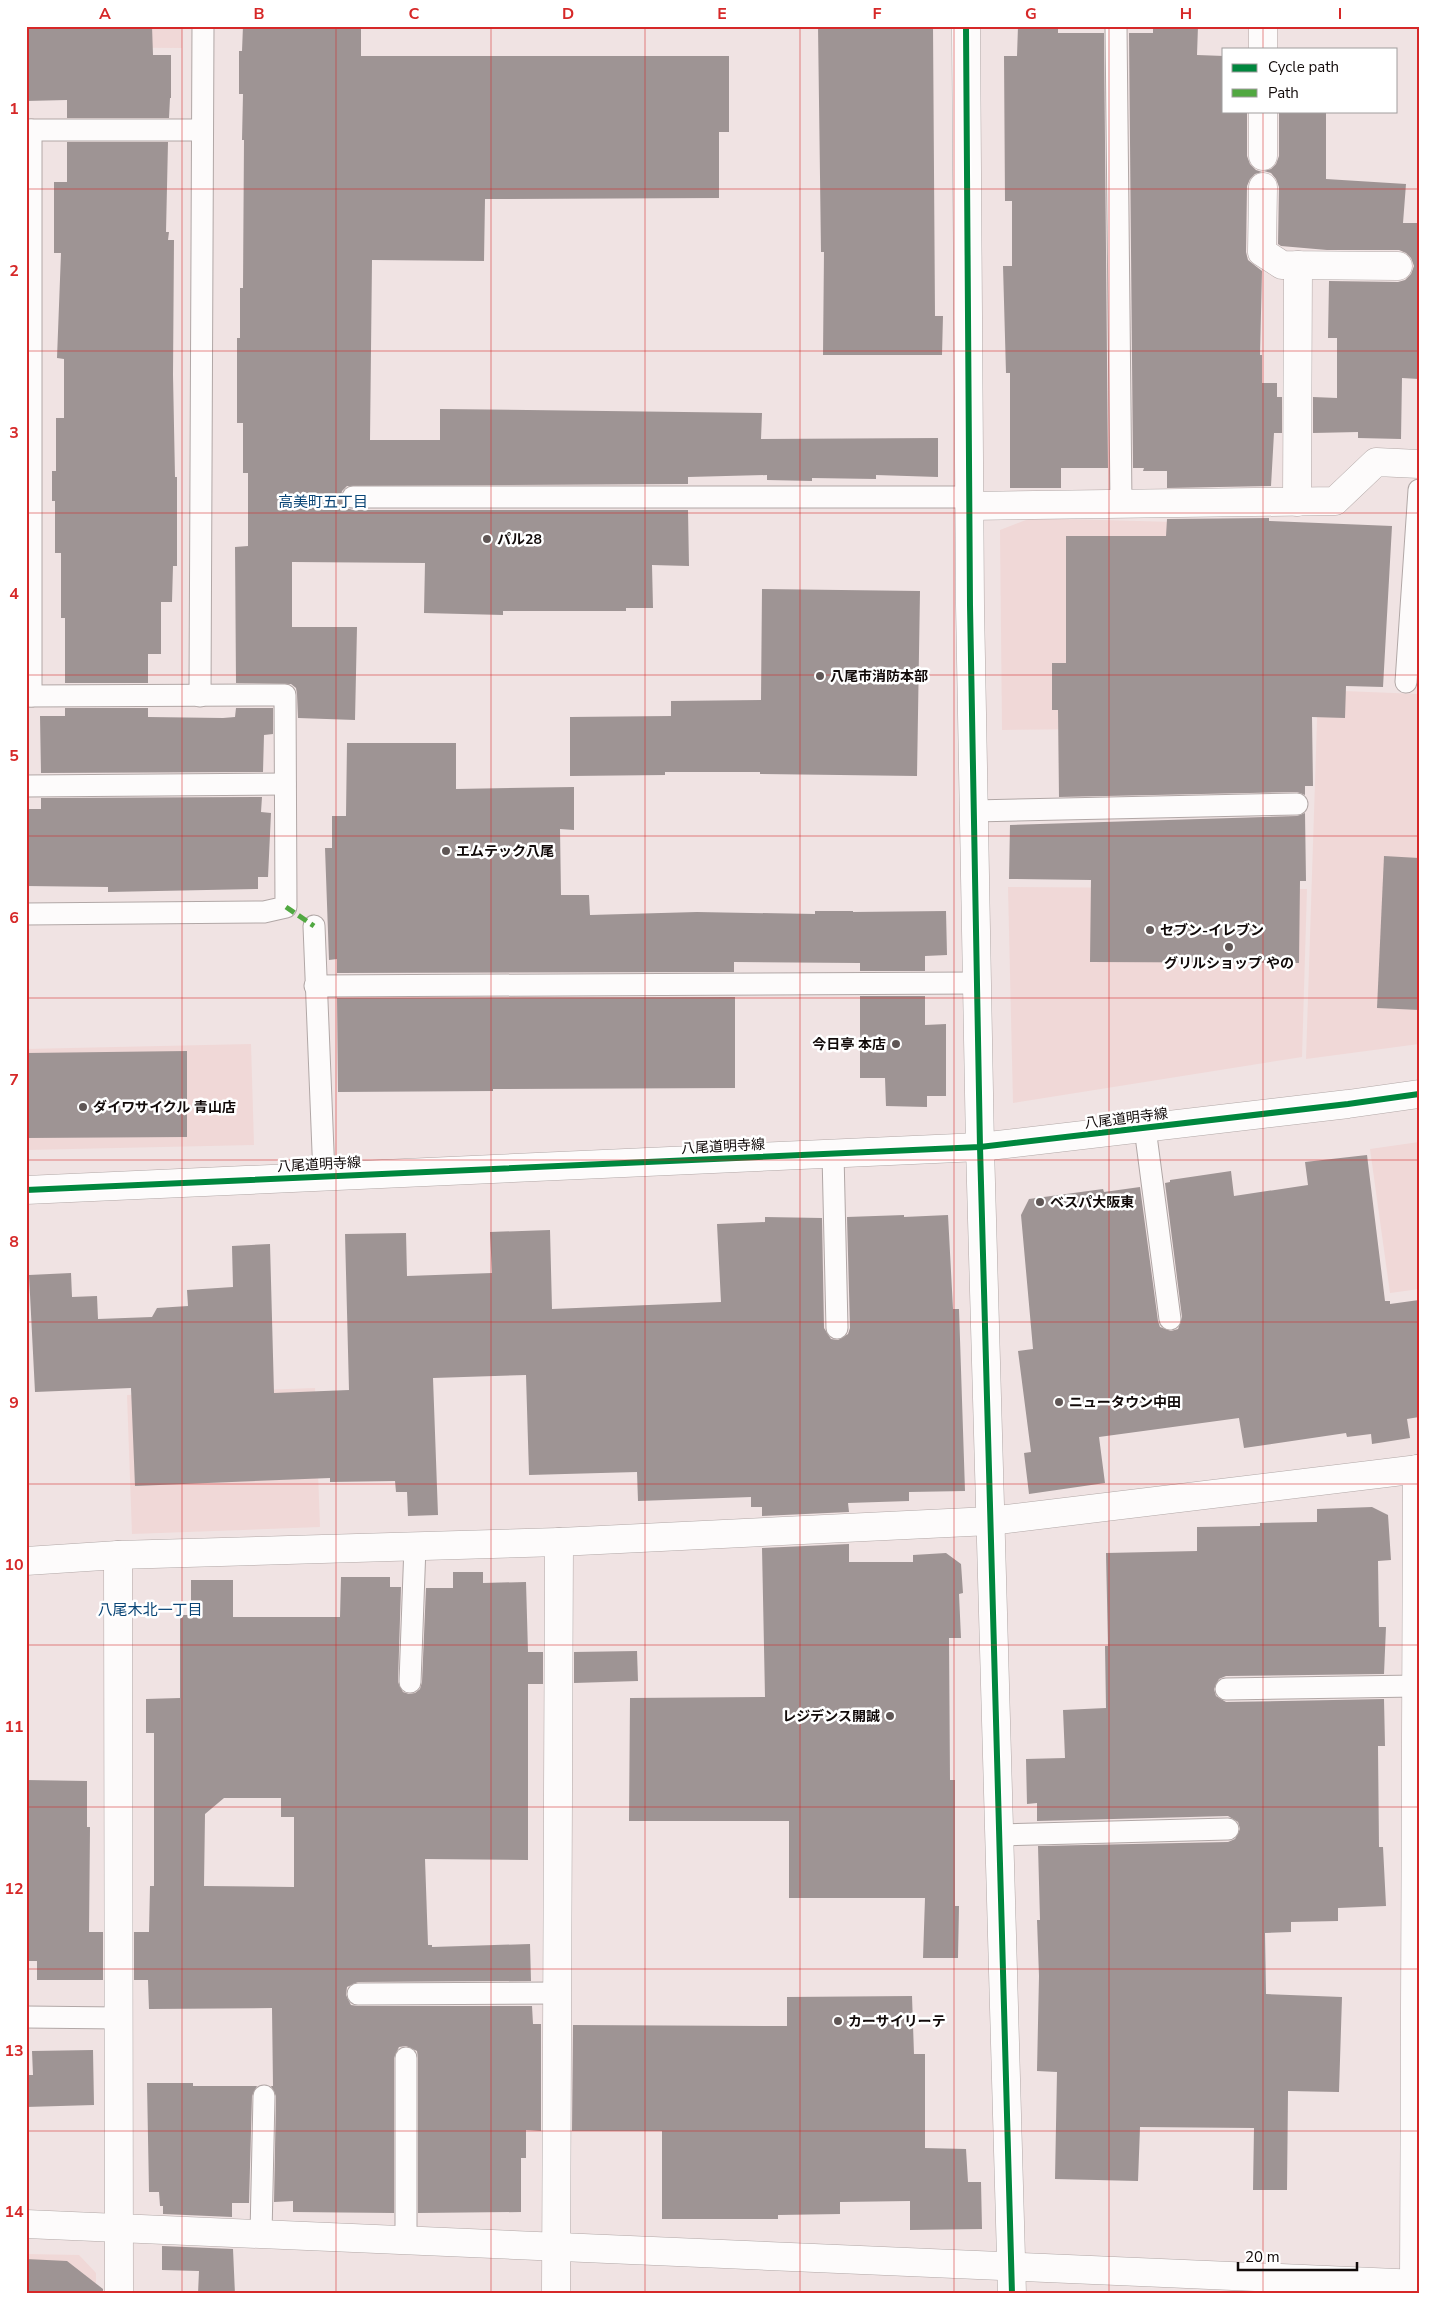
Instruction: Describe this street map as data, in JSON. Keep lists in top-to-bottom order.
{
  "streets": {
    "street": ["八尾道明寺線"]
  },
  "districts": ["高美町五丁目", "八尾木北一丁目"],
  "places": [
    "パル28",
    "八尾市消防本部",
    "エムテック八尾",
    "セブン-イレブン",
    "グリルショップ やの",
    "今日亭 本店",
    "ダイワサイクル 青山店",
    "ベスパ大阪東",
    "ニュータウン中田",
    "レジデンス開誠",
    "カーサイリーテ"
  ],
  "legend": ["Cycle path", "Path"],
  "scale_bar": "20 m",
  "grid": {
    "columns": [
      "A",
      "B",
      "C",
      "D",
      "E",
      "F",
      "G",
      "H",
      "I"
    ],
    "rows": [
      "1",
      "2",
      "3",
      "4",
      "5",
      "6",
      "7",
      "8",
      "9",
      "10",
      "11",
      "12",
      "13",
      "14"
    ]
  }
}
